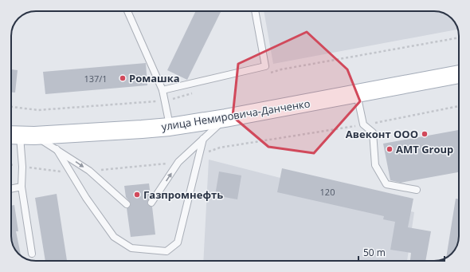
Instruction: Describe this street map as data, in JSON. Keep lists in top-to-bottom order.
{
  "streets": {
    "main road": ["улица Немировича-Данченко"]
  },
  "places": [
    "Ромашка",
    "Авеконт ООО",
    "АМТ Group",
    "Газпромнефть"
  ],
  "house_numbers": ["137/1", "120"],
  "scale_bar": "50 m"
}
